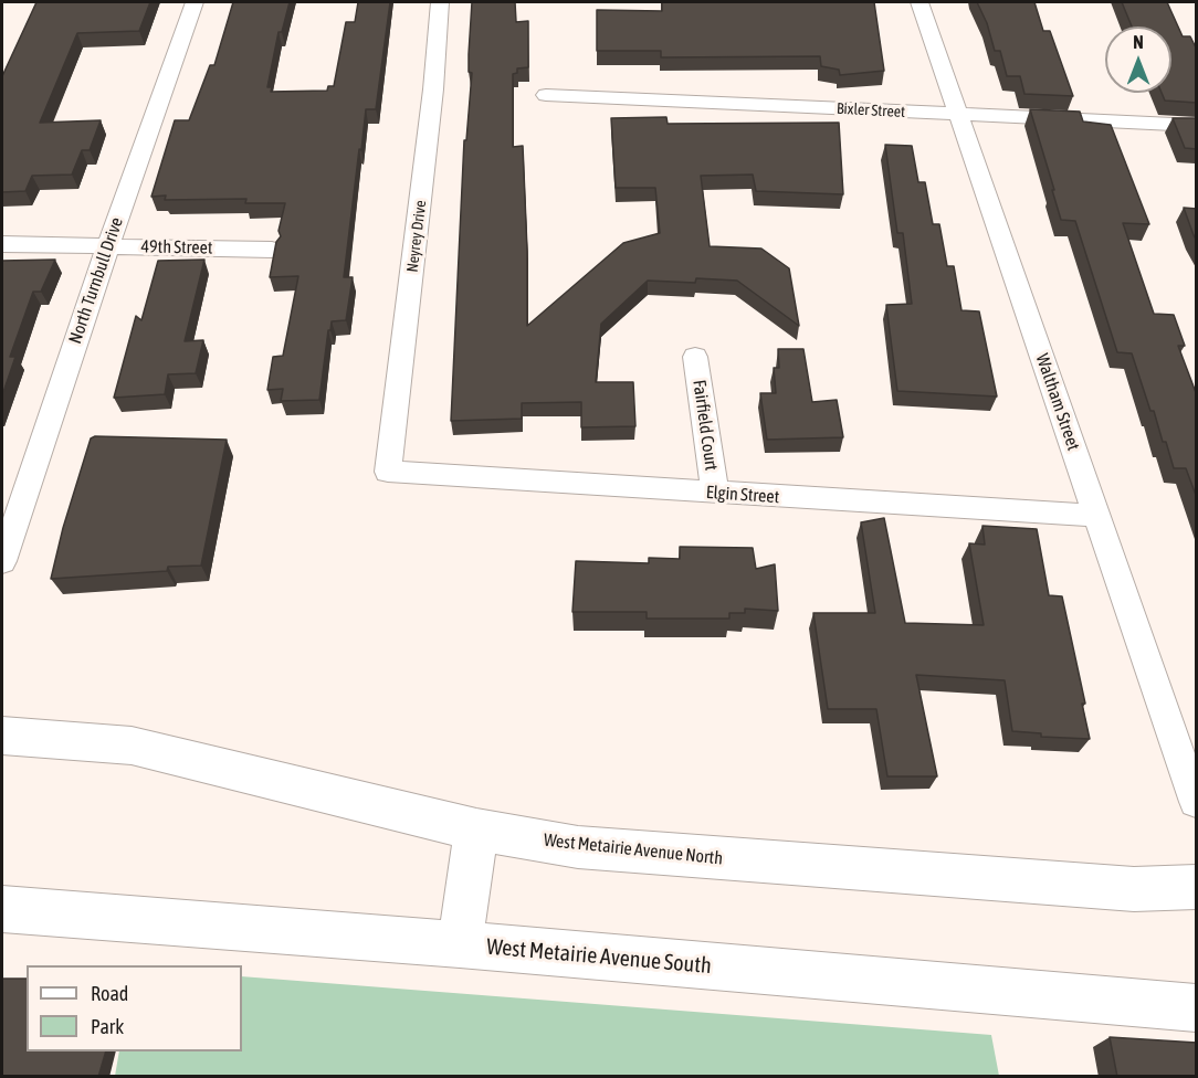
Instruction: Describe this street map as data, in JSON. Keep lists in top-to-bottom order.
{
  "streets": {
    "main road": ["West Metairie Avenue North", "West Metairie Avenue South"],
    "street": [
      "Bixler Street",
      "Neyrey Drive",
      "49th Street",
      "North Turnbull Drive",
      "Waltham Street",
      "Fairfield Court",
      "Elgin Street"
    ]
  },
  "crossings": [
    ["Bixler Street", "Waltham Street"],
    ["Neyrey Drive", "Elgin Street"],
    ["49th Street", "North Turnbull Drive"],
    ["Waltham Street", "Elgin Street"],
    ["Fairfield Court", "Elgin Street"]
  ],
  "legend": ["Road", "Park"],
  "north": "top"
}
